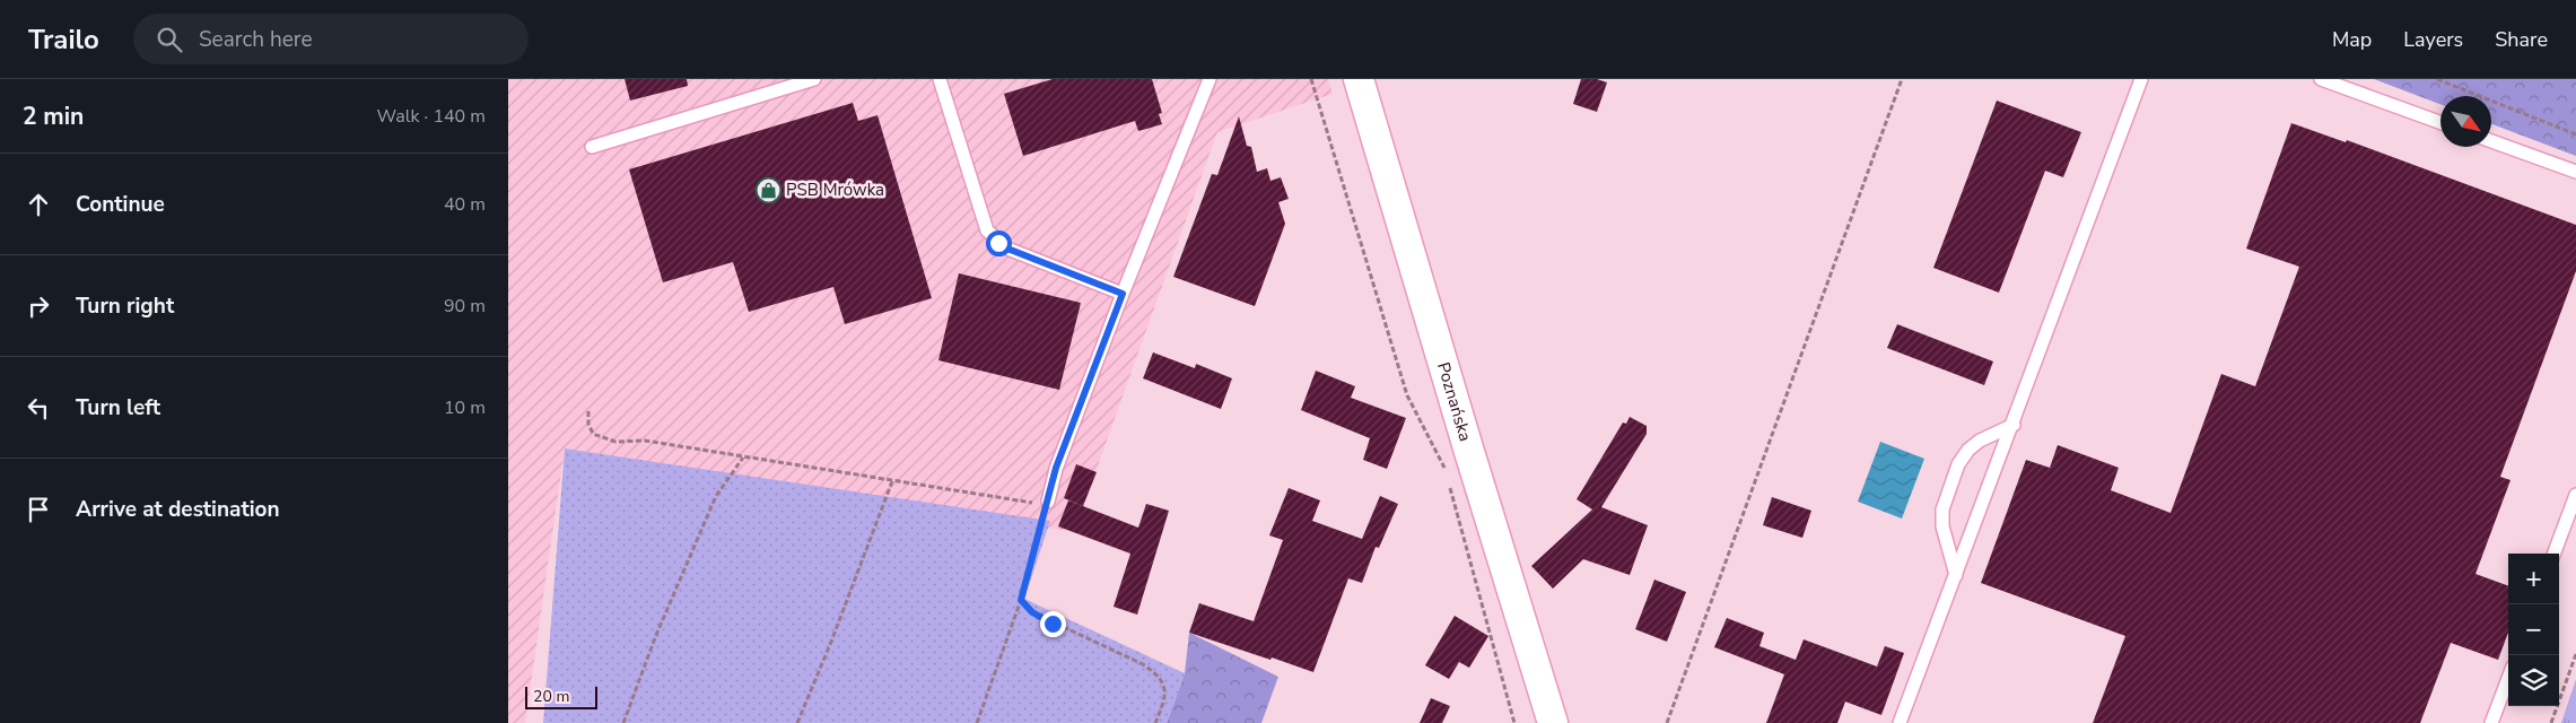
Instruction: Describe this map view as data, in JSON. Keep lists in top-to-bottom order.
{
  "streets": {
    "street": ["Poznańska"]
  },
  "places": {
    "shop": ["PSB Mrówka"]
  },
  "scale_bar": "20 m",
  "north": "bottom right",
  "page": {
    "header": "Trailo",
    "search": "Search here",
    "nav": ["Map", "Layers", "Share"],
    "heading": ["2 min", "Walk · 140 m"],
    "list": [
      ["Continue", "40 m"],
      ["Turn right", "90 m"],
      ["Turn left", "10 m"],
      "Arrive at destination"
    ],
    "map_buttons": ["+", "−"],
    "scale": "20 m"
  }
}
